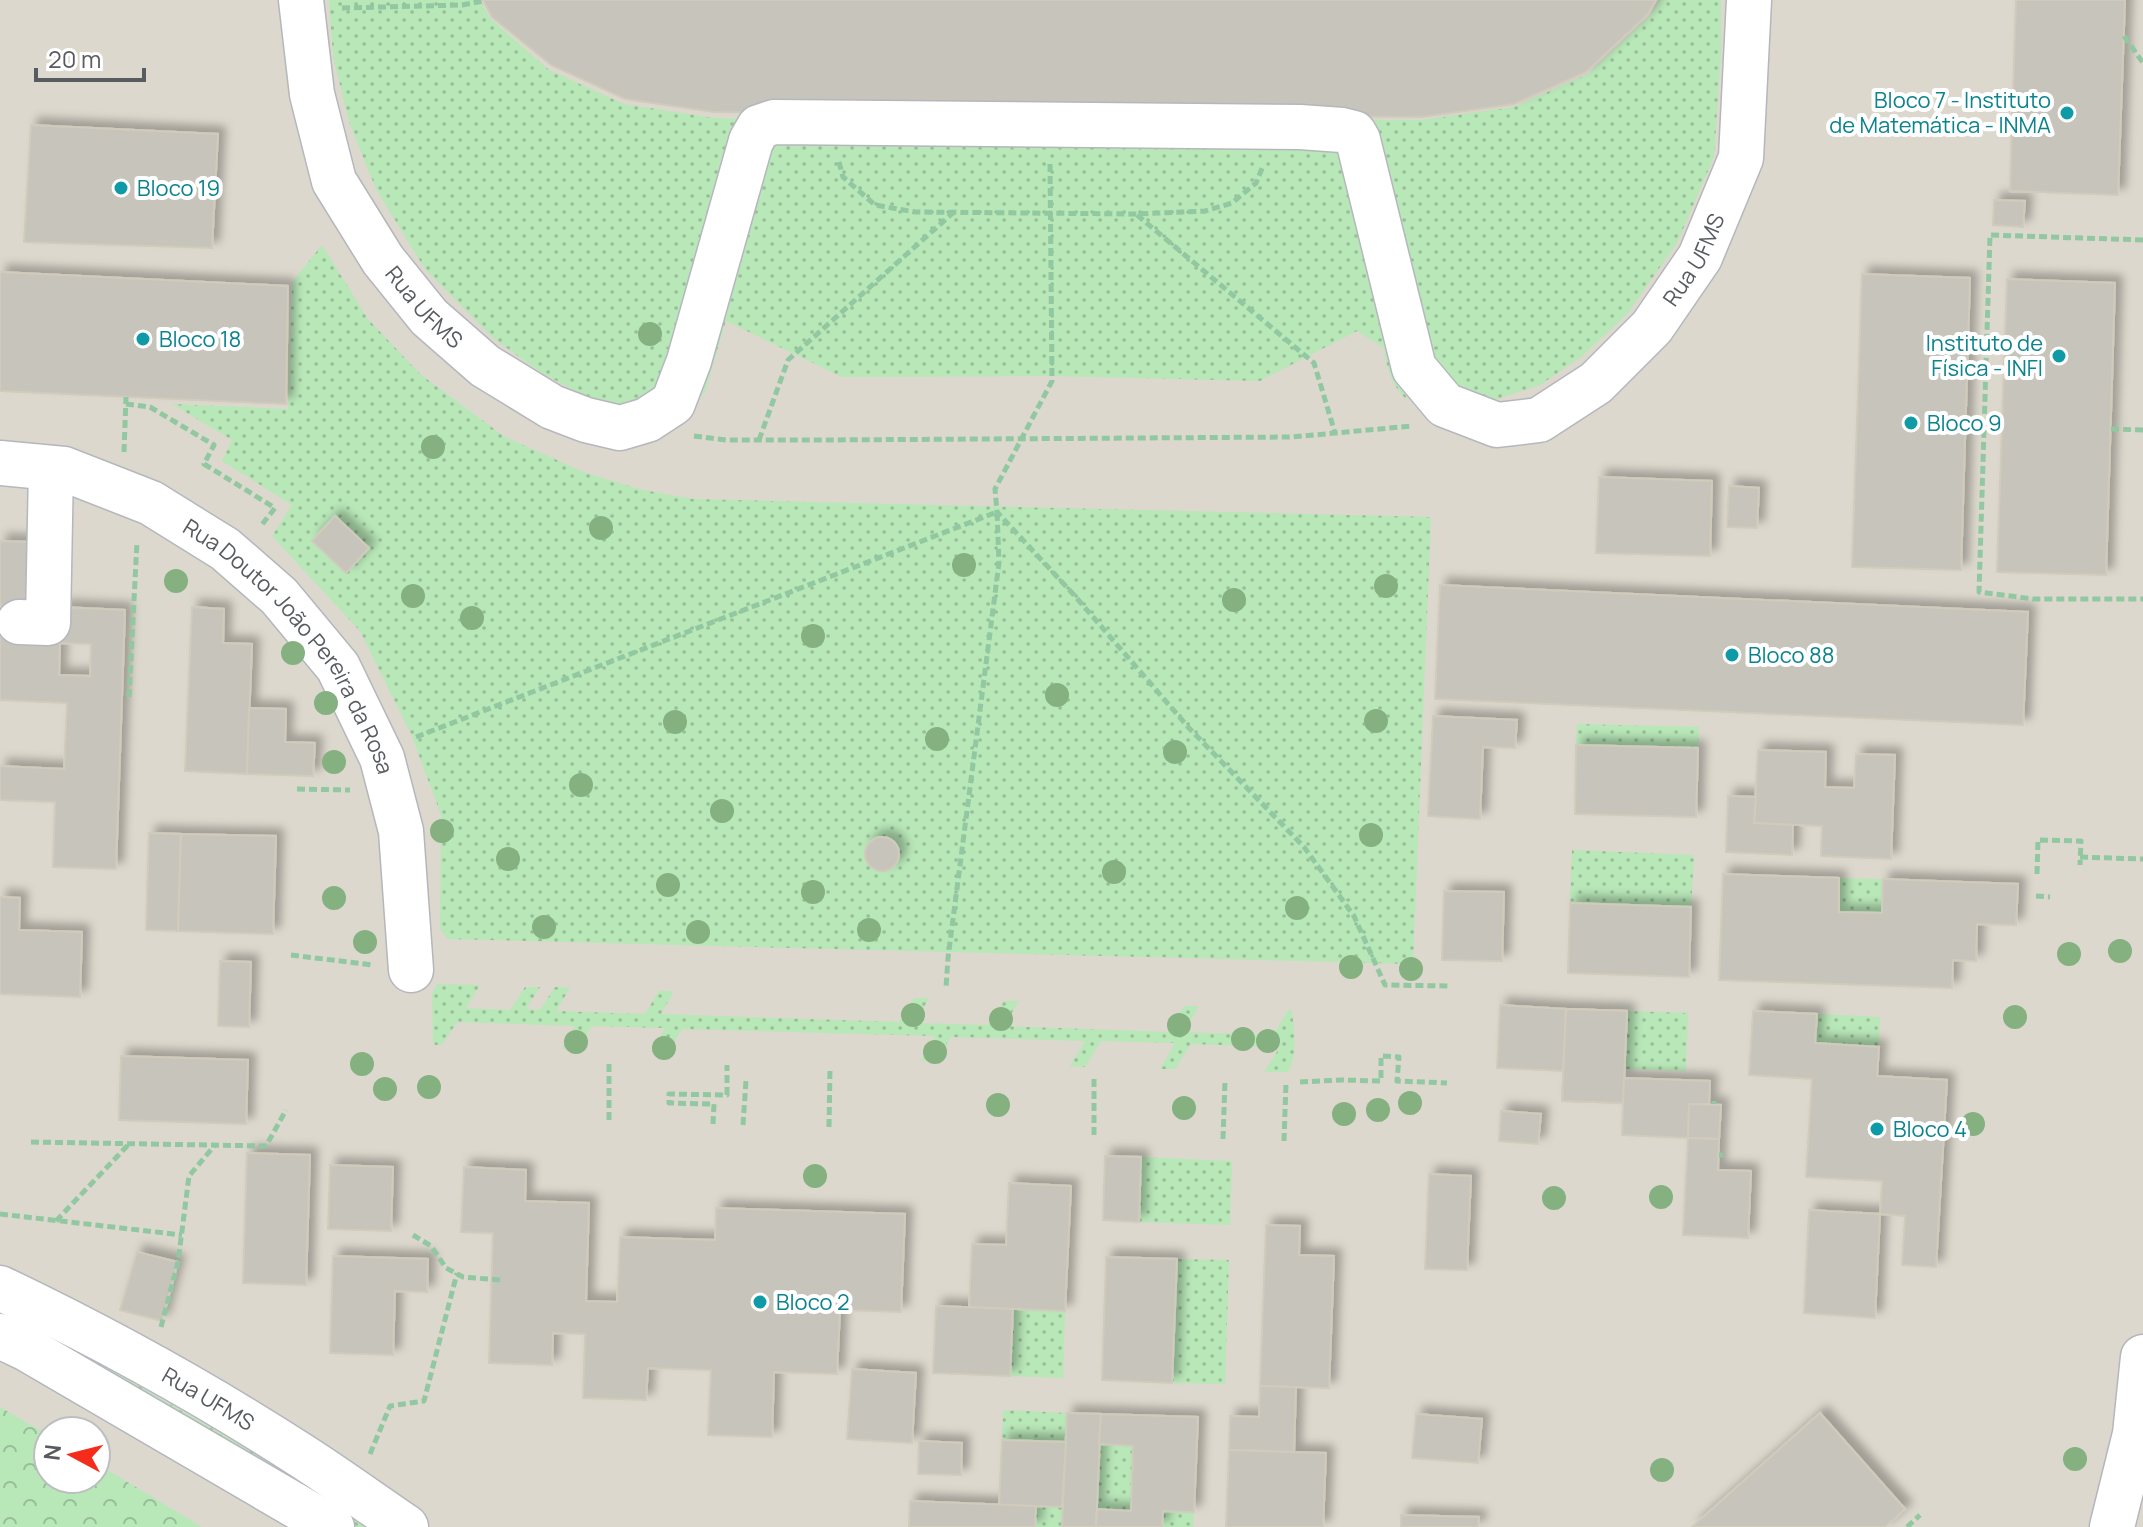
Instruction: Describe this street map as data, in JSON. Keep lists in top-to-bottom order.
{
  "streets": {
    "lane": ["Rua UFMS", "Rua Doutor João Pereira da Rosa"]
  },
  "places": [
    "Bloco 7 - Instituto de Matemática - INMA",
    "Bloco 19",
    "Bloco 18",
    "Instituto de Física - INFI",
    "Bloco 9",
    "Bloco 88",
    "Bloco 4",
    "Bloco 2"
  ],
  "scale_bar": "20 m",
  "north": "left"
}
